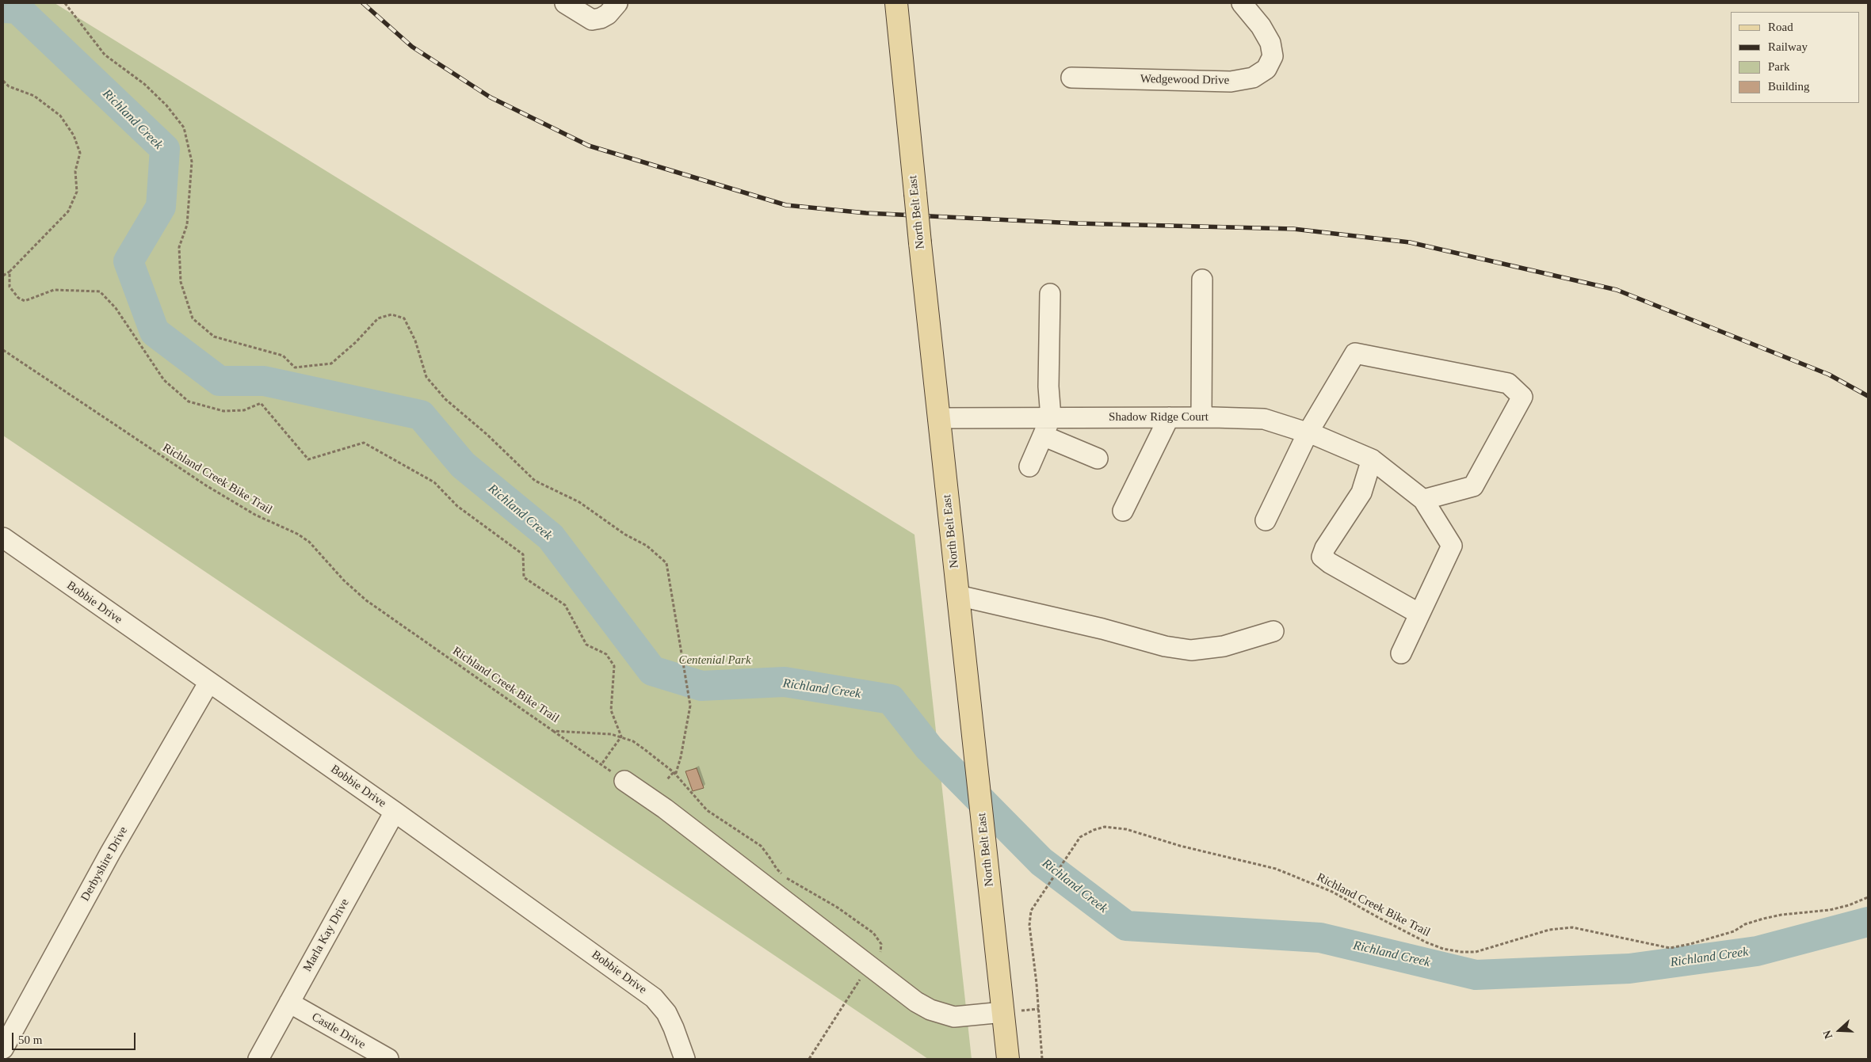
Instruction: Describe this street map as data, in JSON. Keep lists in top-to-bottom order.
{
  "streets": {
    "main road": ["North Belt East"],
    "street": [
      "Wedgewood Drive",
      "Shadow Ridge Court",
      "Bobbie Drive",
      "Derbyshire Drive",
      "Marla Kay Drive",
      "Castle Drive"
    ],
    "path": ["Richland Creek Bike Trail"]
  },
  "crossings": [
    ["North Belt East", "Shadow Ridge Court"],
    ["Bobbie Drive", "Derbyshire Drive"],
    ["Bobbie Drive", "Marla Kay Drive"],
    ["Marla Kay Drive", "Castle Drive"]
  ],
  "water": ["Richland Creek"],
  "parks": ["Centenial Park"],
  "legend": [
    "Road",
    "Railway",
    "Park",
    "Building"
  ],
  "scale_bar": "50 m",
  "north": "left"
}
